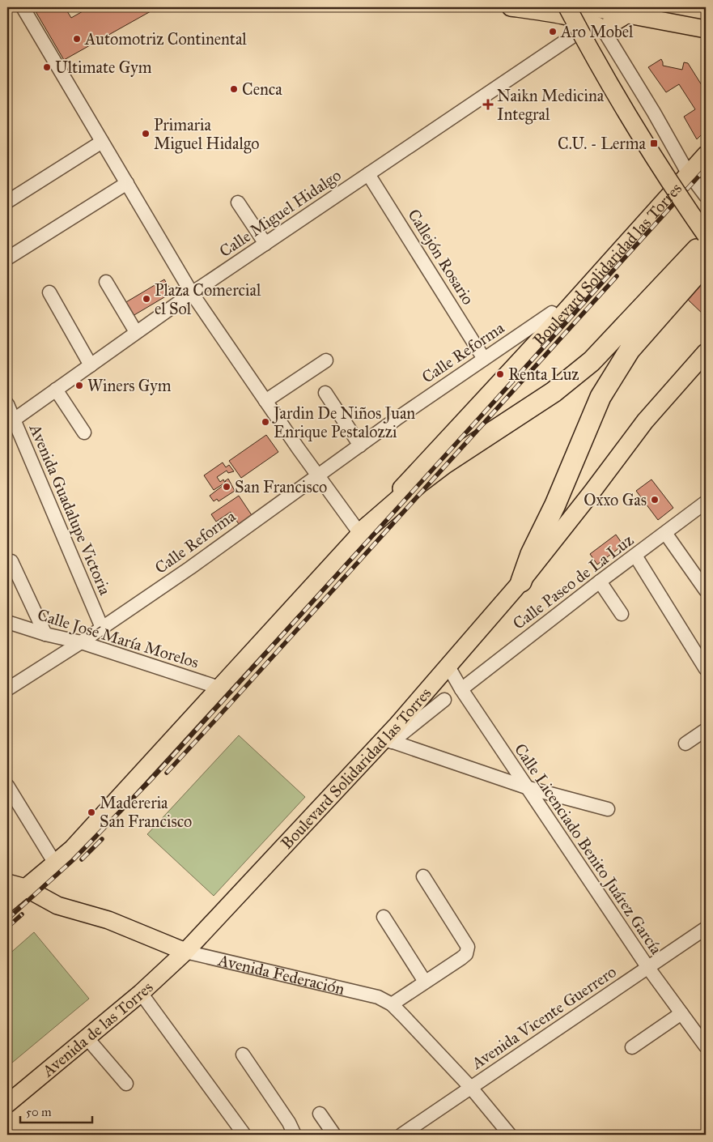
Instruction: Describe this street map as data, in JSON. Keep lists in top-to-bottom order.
{
  "streets": {
    "highway": ["Boulevard Solidaridad las Torres"],
    "main road": ["Avenida Federación", "Avenida de las Torres"],
    "street": [
      "Calle Miguel Hidalgo",
      "Callejón Rosario",
      "Calle Reforma",
      "Avenida Guadalupe Victoria",
      "Calle Paseo de La Luz",
      "Calle José María Morelos",
      "Calle Licenciado Benito Juárez García",
      "Avenida Vicente Guerrero"
    ]
  },
  "crossings": [
    ["Calle Miguel Hidalgo", "Callejón Rosario"],
    ["Calle Miguel Hidalgo", "Avenida Guadalupe Victoria"],
    ["Callejón Rosario", "Calle Reforma"],
    ["Boulevard Solidaridad las Torres", "Calle Reforma"],
    ["Boulevard Solidaridad las Torres", "Calle José María Morelos"],
    ["Boulevard Solidaridad las Torres", "Calle Licenciado Benito Juárez García"],
    ["Boulevard Solidaridad las Torres", "Avenida Federación"],
    ["Boulevard Solidaridad las Torres", "Avenida de las Torres"],
    ["Calle Reforma", "Avenida Guadalupe Victoria"],
    ["Calle Reforma", "Calle José María Morelos"],
    ["Calle Paseo de La Luz", "Calle Licenciado Benito Juárez García"],
    ["Calle Licenciado Benito Juárez García", "Avenida Vicente Guerrero"],
    ["Avenida Federación", "Avenida Vicente Guerrero"],
    ["Avenida Federación", "Avenida de las Torres"]
  ],
  "places": {
    "other": [
      "Aro Mobel",
      "Automotriz Continental",
      "Ultimate Gym",
      "Cenca",
      "Primaria Miguel Hidalgo",
      "Plaza Comercial el Sol",
      "Renta Luz",
      "Winers Gym",
      "Jardin De Niños Juan Enrique Pestalozzi",
      "San Francisco",
      "Oxxo Gas",
      "Madereria San Francisco"
    ],
    "health": ["Naikn Medicina Integral"],
    "transit": ["C.U. - Lerma"]
  },
  "scale_bar": "50 m"
}
